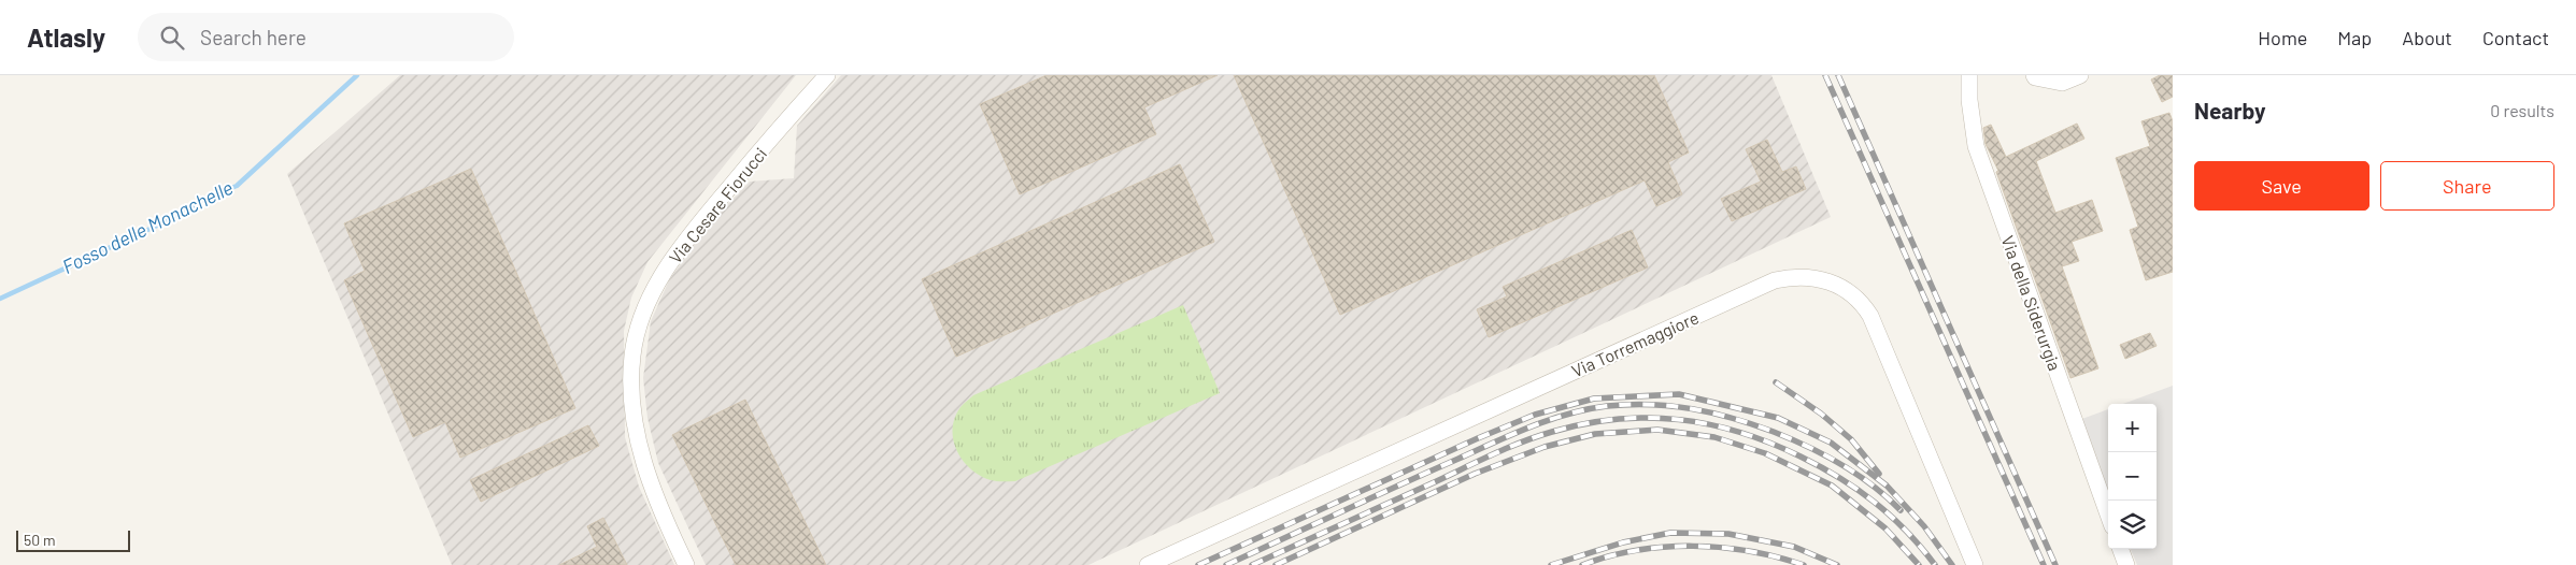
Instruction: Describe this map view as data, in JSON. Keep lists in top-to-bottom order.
{
  "streets": {
    "street": ["Via Cesare Fiorucci", "Via della Siderurgia", "Via Torremaggiore"]
  },
  "water": ["Fosso delle Monachelle"],
  "scale_bar": "50 m",
  "page": {
    "header": "Atlasly",
    "search": "Search here",
    "nav": [
      "Home",
      "Map",
      "About",
      "Contact"
    ],
    "heading": ["Nearby", "0 results"],
    "buttons": ["Save", "Share"],
    "map_buttons": ["+", "−"],
    "scale": "50 m"
  }
}
